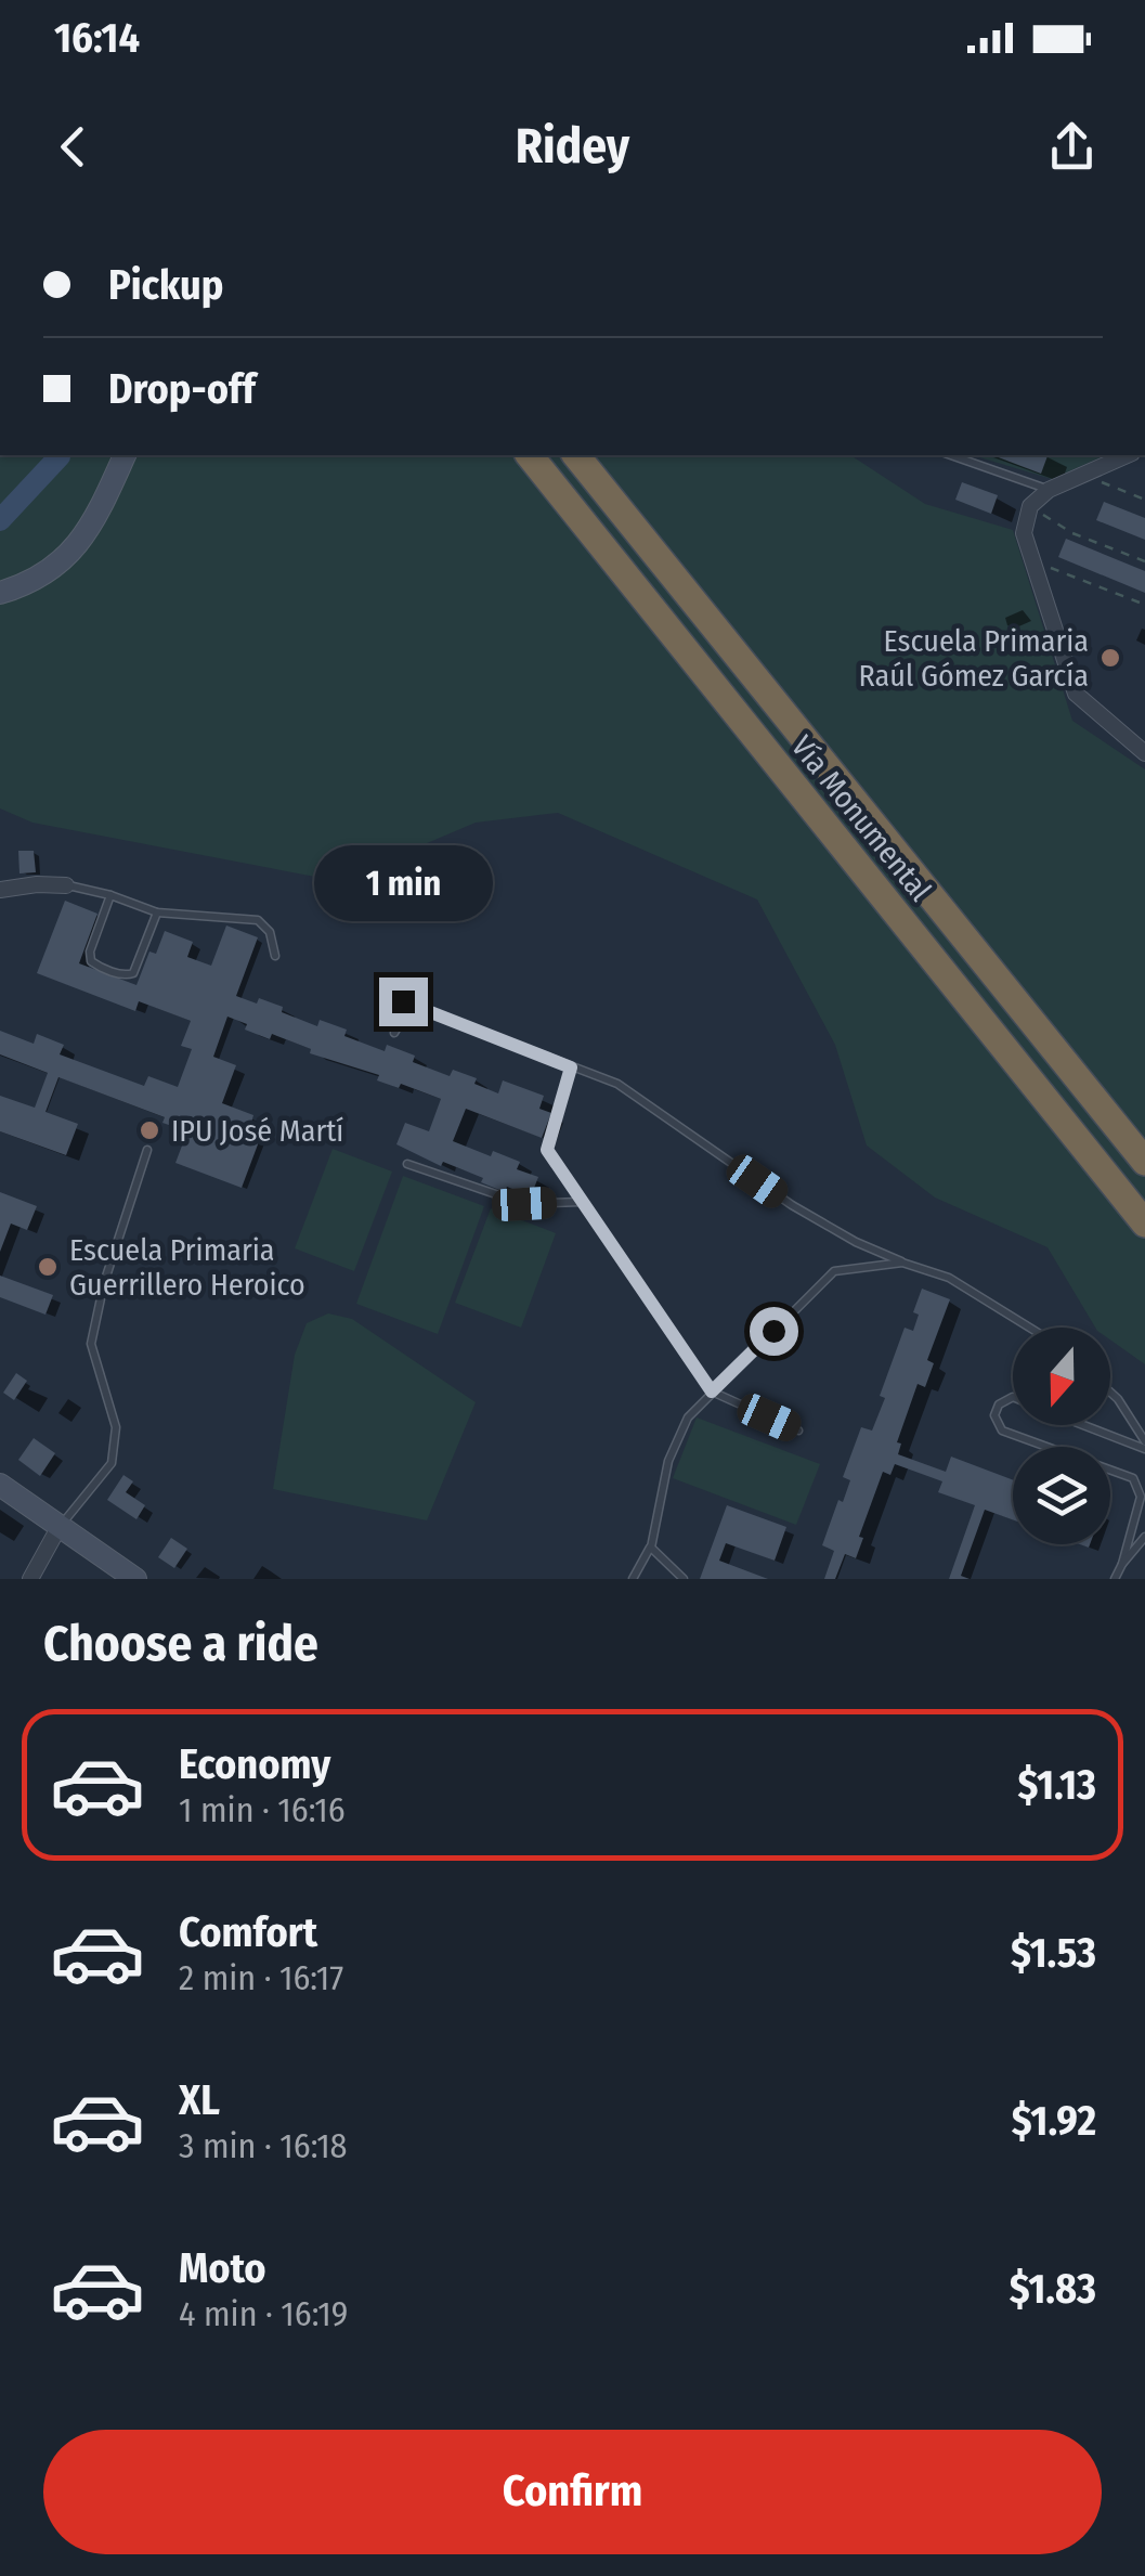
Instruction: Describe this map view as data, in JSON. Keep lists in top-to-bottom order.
{
  "streets": {
    "highway": ["Vía Monumental"]
  },
  "places": ["Escuela Primaria Raúl Gómez García", "IPU José Martí", "Escuela Primaria Guerrillero Heroico"],
  "north": "bottom",
  "page": {
    "status": "16:14",
    "header": "Ridey",
    "banner": ["Pickup", "Drop-off"],
    "bubble": "1 min",
    "heading": "Choose a ride",
    "list": [
      {
        "name": "Economy",
        "note": "1 min · 16:16",
        "value": "$1.13"
      },
      {
        "name": "Comfort",
        "note": "2 min · 16:17",
        "value": "$1.53"
      },
      {
        "name": "XL",
        "note": "3 min · 16:18",
        "value": "$1.92"
      },
      {
        "name": "Moto",
        "note": "4 min · 16:19",
        "value": "$1.83"
      }
    ],
    "buttons": "Confirm"
  }
}
